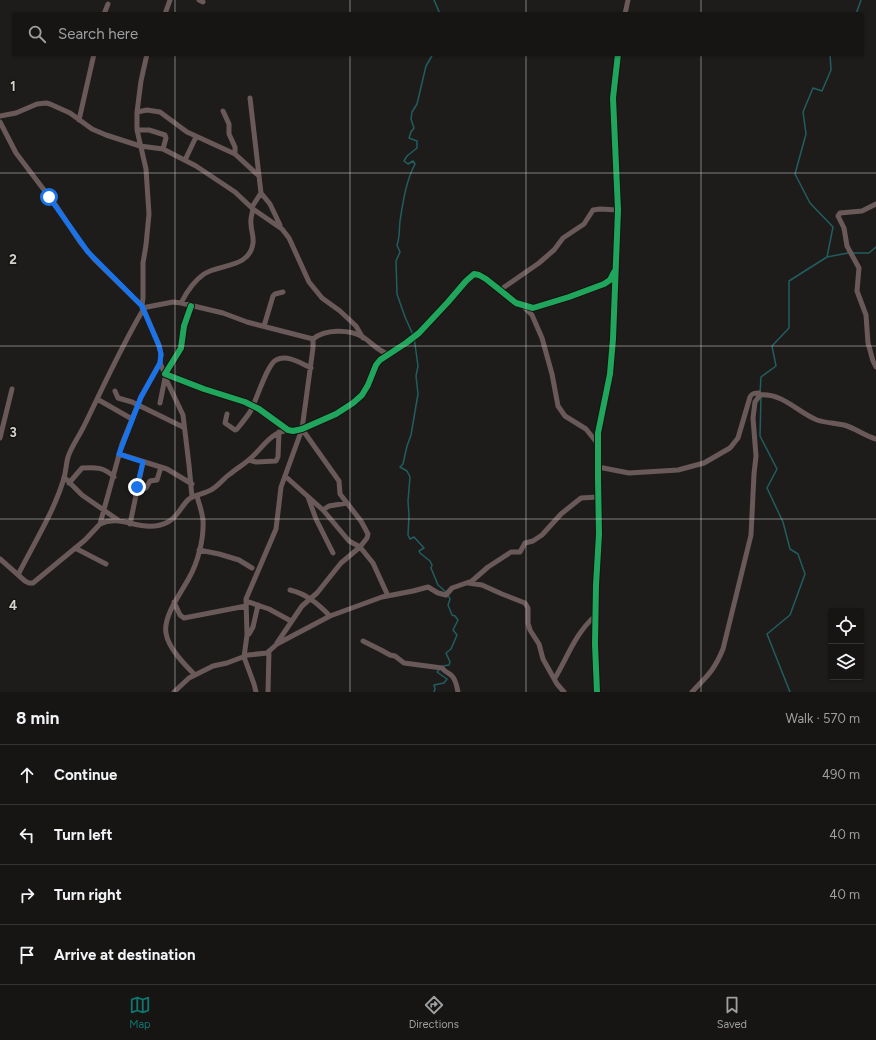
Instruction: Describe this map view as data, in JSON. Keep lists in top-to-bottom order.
{
  "page": {
    "search": "Search here",
    "heading": ["8 min", "Walk · 570 m"],
    "list": [
      ["Continue", "490 m"],
      ["Turn left", "40 m"],
      ["Turn right", "40 m"],
      "Arrive at destination"
    ],
    "nav": ["Map", "Directions", "Saved"]
  },
  "grid": {
    "rows": [
      "1",
      "2",
      "3",
      "4"
    ]
  }
}
